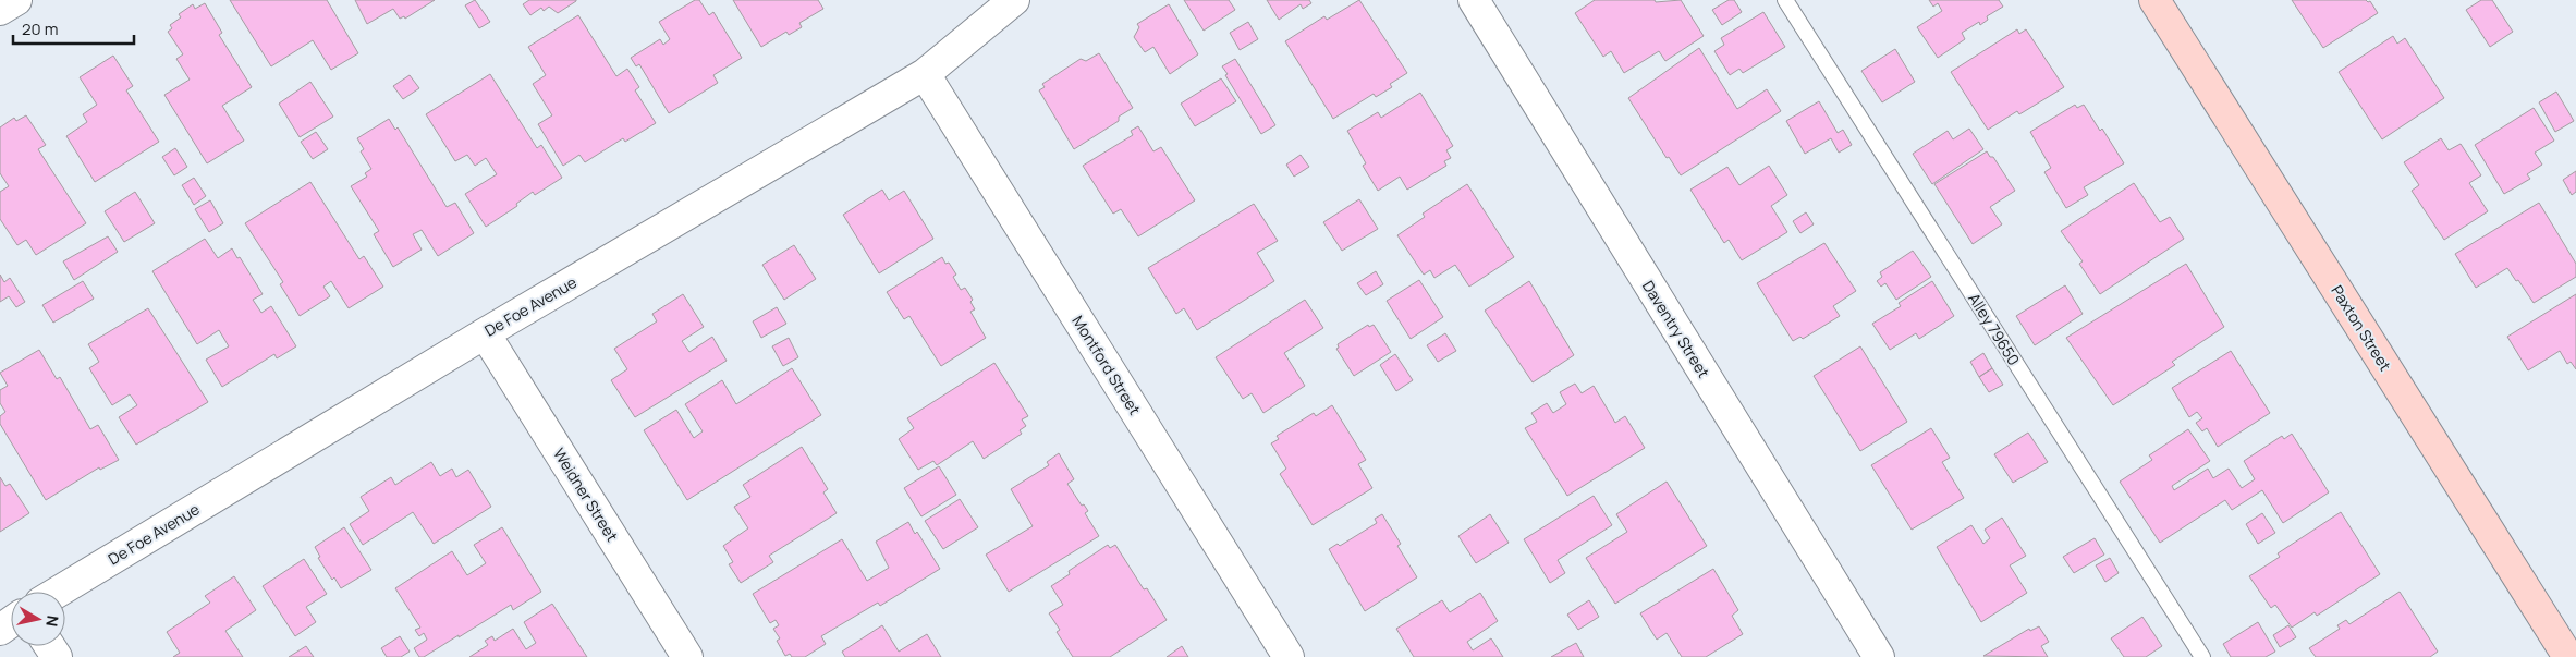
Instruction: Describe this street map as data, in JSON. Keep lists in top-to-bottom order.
{
  "streets": {
    "main road": ["Paxton Street"],
    "street": [
      "De Foe Avenue",
      "Daventry Street",
      "Montford Street",
      "Weidner Street"
    ],
    "lane": ["Alley 79650"]
  },
  "crossings": [
    ["De Foe Avenue", "Montford Street"],
    ["De Foe Avenue", "Weidner Street"]
  ],
  "scale_bar": "20 m",
  "north": "right"
}
